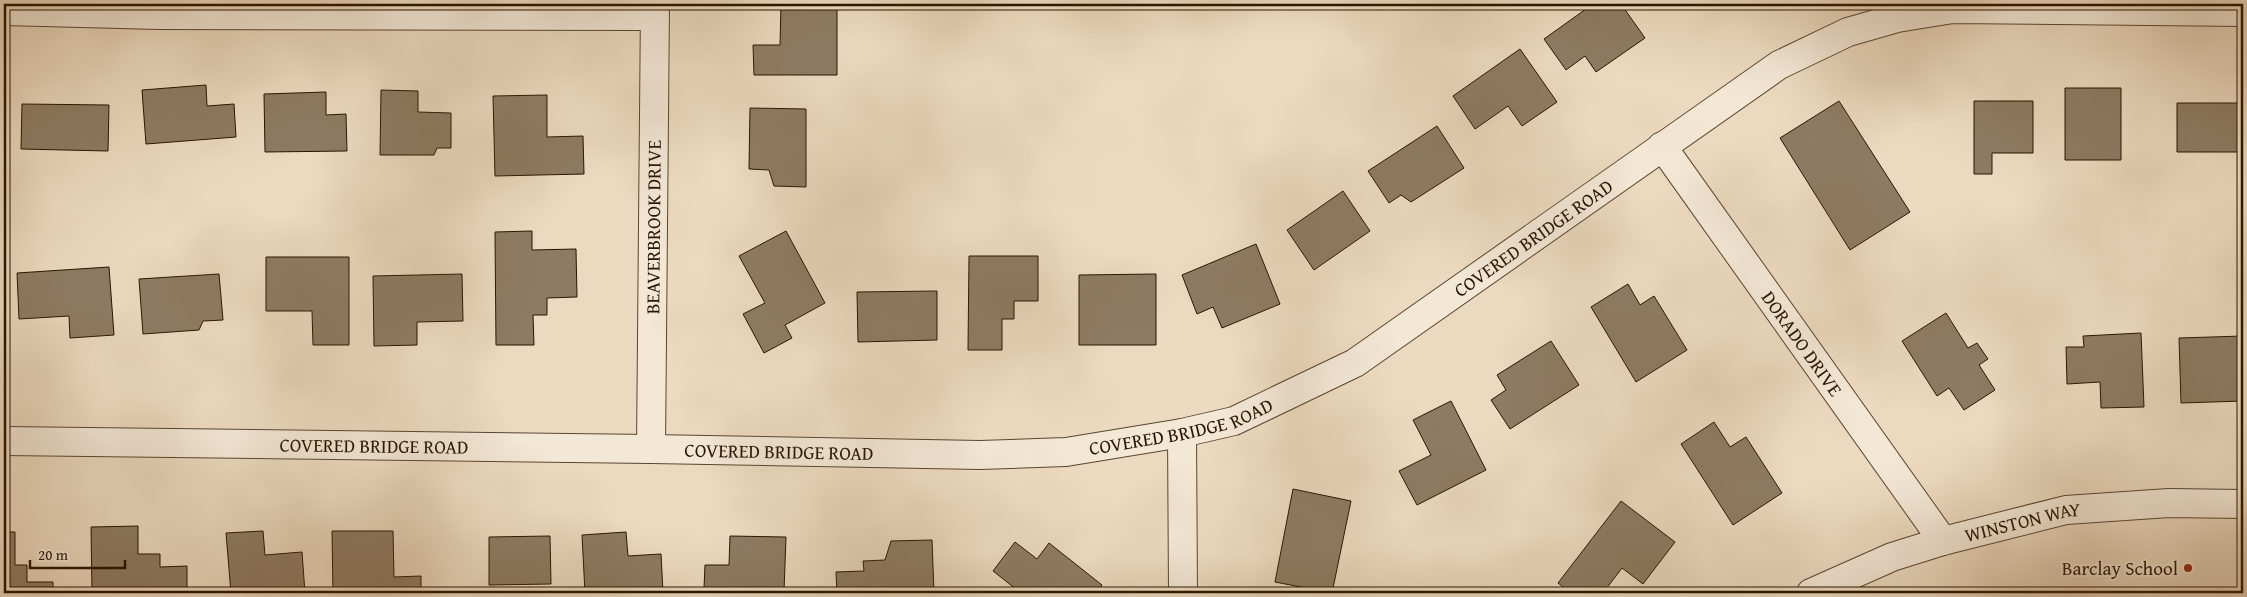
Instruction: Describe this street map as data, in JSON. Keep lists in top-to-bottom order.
{
  "streets": {
    "street": [
      "BEAVERBROOK DRIVE",
      "COVERED BRIDGE ROAD",
      "DORADO DRIVE",
      "WINSTON WAY"
    ]
  },
  "crossings": [
    ["BEAVERBROOK DRIVE", "COVERED BRIDGE ROAD"],
    ["COVERED BRIDGE ROAD", "DORADO DRIVE"],
    ["DORADO DRIVE", "WINSTON WAY"]
  ],
  "places": ["Barclay School"],
  "scale_bar": "20 m"
}
